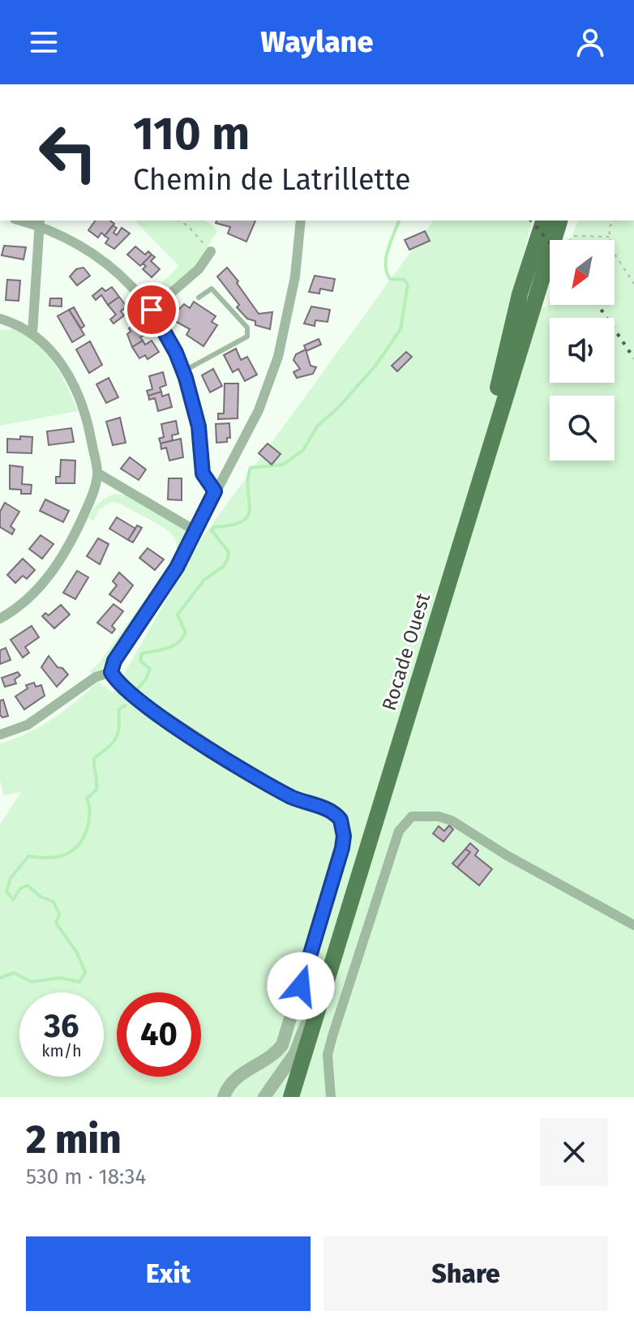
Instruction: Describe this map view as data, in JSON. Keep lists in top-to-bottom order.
{
  "streets": {
    "main road": ["Rocade Ouest"]
  },
  "north": "bottom left",
  "page": {
    "header": "Waylane",
    "turn": ["110 m", "Chemin de Latrillette"],
    "speed": "36 km/h",
    "limit": "40",
    "heading": ["2 min", "530 m · 18:34"],
    "buttons": ["Exit", "Share"]
  }
}
